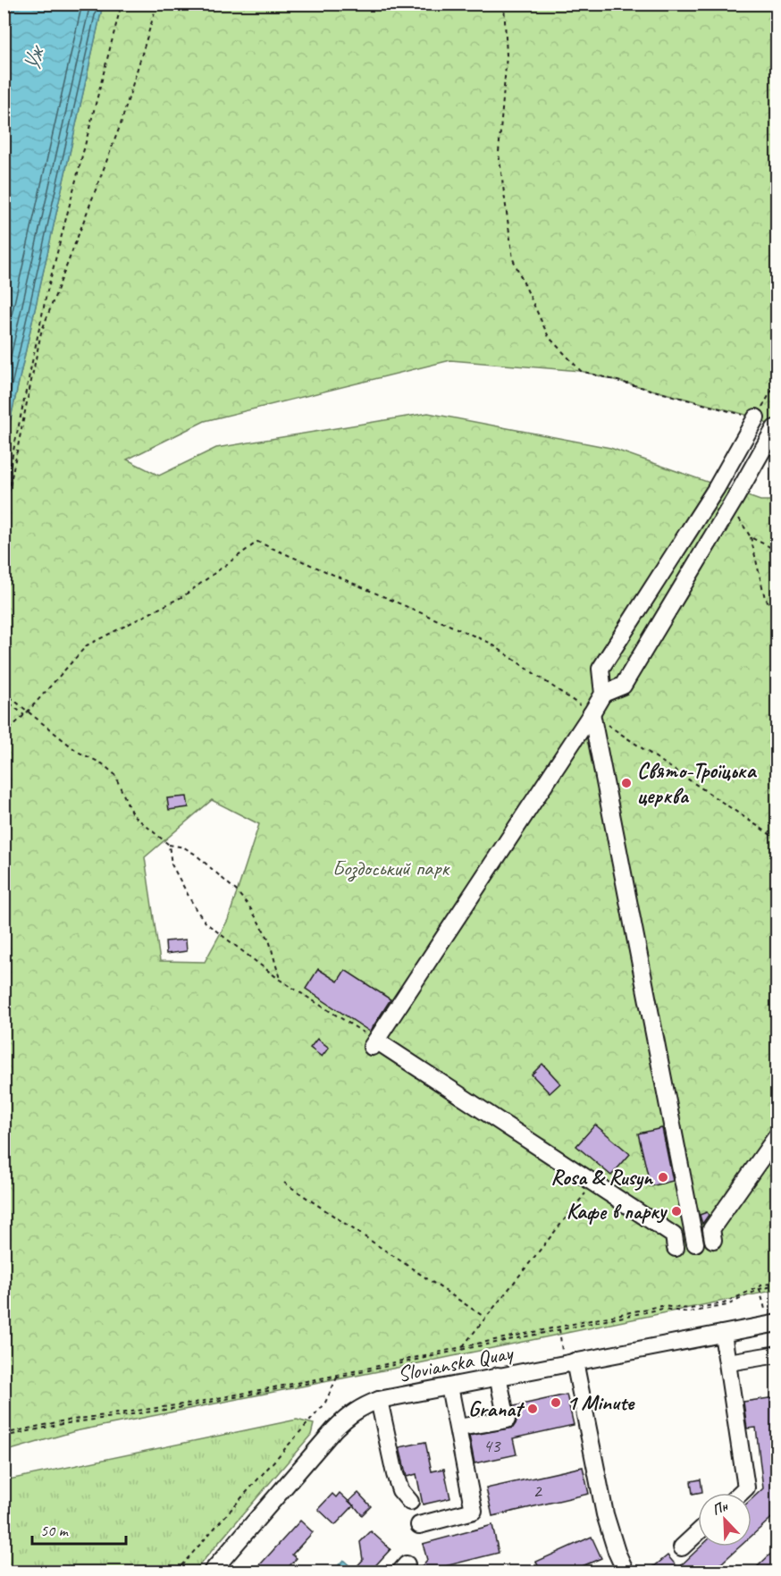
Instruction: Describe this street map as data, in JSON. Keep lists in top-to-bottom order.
{
  "streets": {
    "street": ["Slovianska Quay"]
  },
  "water": ["Уж"],
  "parks": ["Боздоський парк"],
  "places": [
    "Свято-Троїцька церква",
    "Rosa & Rusyn",
    "Кафе в парку",
    "1 Minute",
    "Granat"
  ],
  "house_numbers": ["43", "2"],
  "scale_bar": "50 m",
  "north": "top left"
}
